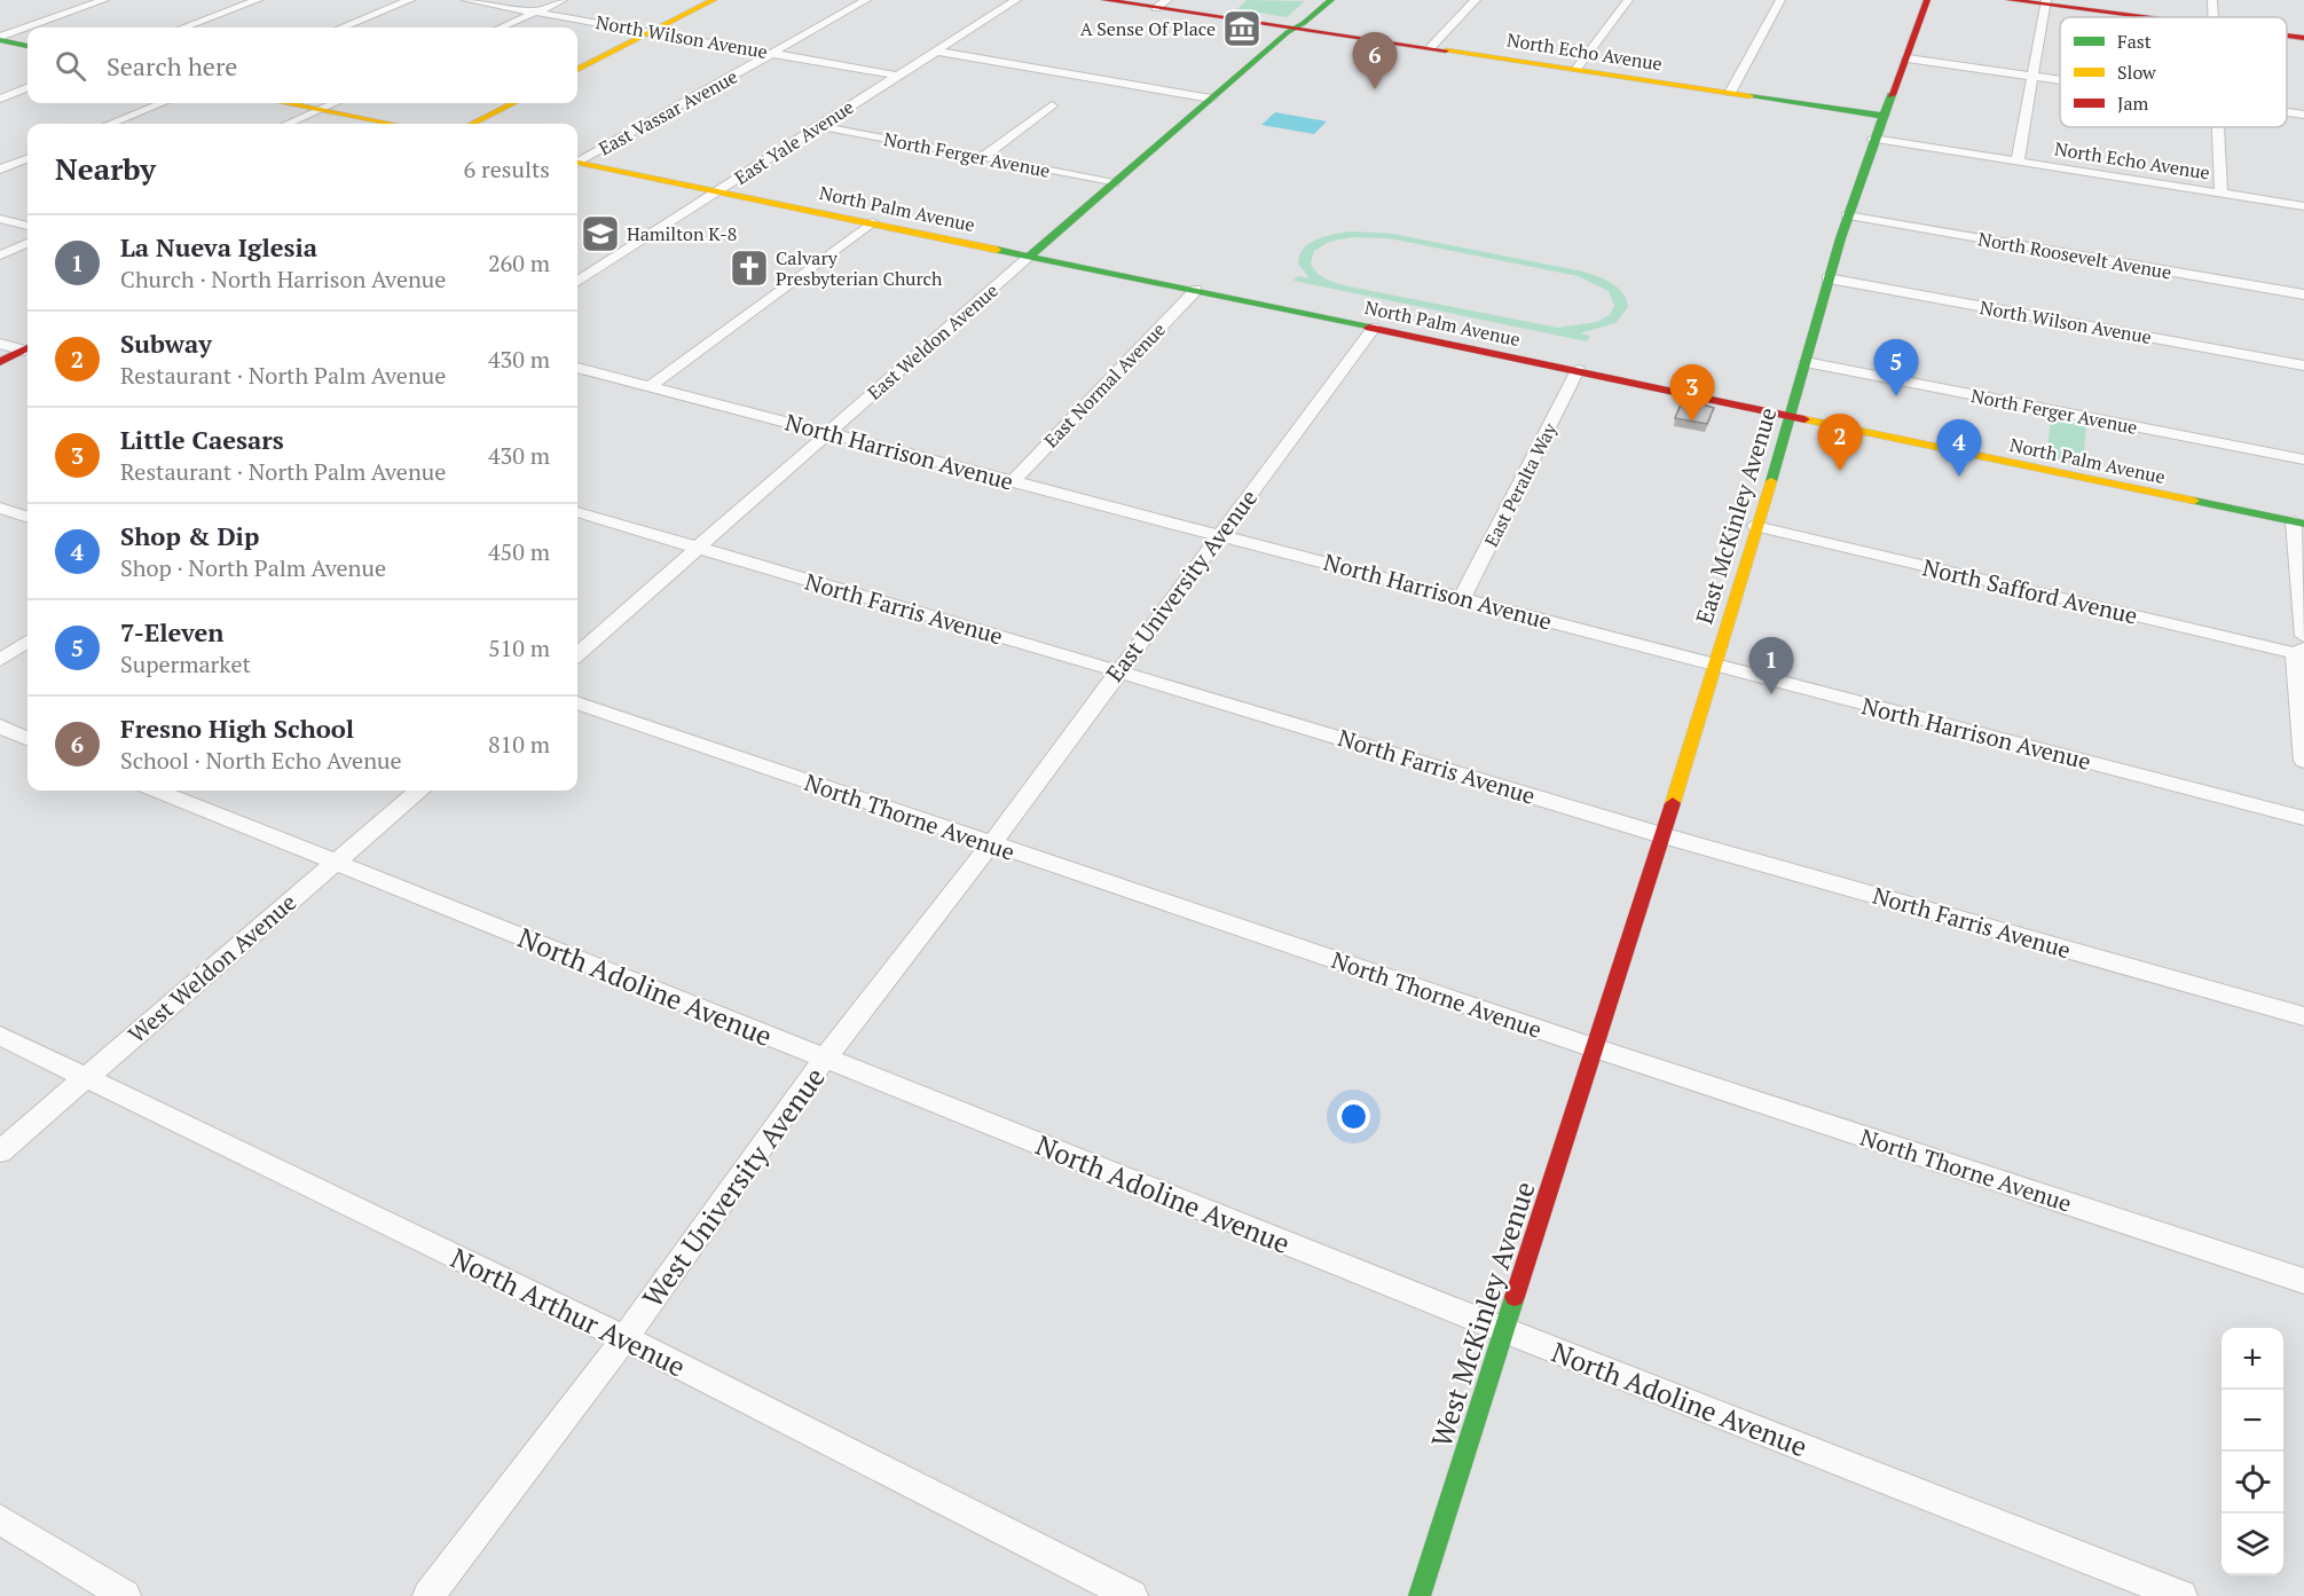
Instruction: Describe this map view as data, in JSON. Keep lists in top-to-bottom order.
{
  "streets": {
    "main road": [
      "North Echo Avenue",
      "North Palm Avenue",
      "East Weldon Avenue",
      "East McKinley Avenue",
      "West McKinley Avenue"
    ],
    "street": [
      "North Wilson Avenue",
      "East Vassar Avenue",
      "East Yale Avenue",
      "North Ferger Avenue",
      "North Roosevelt Avenue",
      "East Normal Avenue",
      "North Harrison Avenue",
      "East Peralta Way",
      "East University Avenue",
      "North Safford Avenue",
      "North Farris Avenue",
      "North Thorne Avenue",
      "West Weldon Avenue",
      "North Adoline Avenue",
      "West University Avenue",
      "North Arthur Avenue"
    ]
  },
  "crossings": [
    ["North Wilson Avenue", "East Vassar Avenue"],
    ["North Wilson Avenue", "East Yale Avenue"],
    ["North Wilson Avenue", "East McKinley Avenue"],
    ["North Echo Avenue", "East Weldon Avenue"],
    ["North Echo Avenue", "East McKinley Avenue"],
    ["East Yale Avenue", "North Ferger Avenue"],
    ["East Yale Avenue", "North Palm Avenue"],
    ["North Ferger Avenue", "East Weldon Avenue"],
    ["North Ferger Avenue", "East McKinley Avenue"],
    ["North Palm Avenue", "East Weldon Avenue"],
    ["North Palm Avenue", "East Normal Avenue"],
    ["North Palm Avenue", "East Peralta Way"],
    ["North Palm Avenue", "East McKinley Avenue"],
    ["North Palm Avenue", "East University Avenue"],
    ["North Roosevelt Avenue", "East McKinley Avenue"],
    ["East Weldon Avenue", "North Harrison Avenue"],
    ["East Weldon Avenue", "North Farris Avenue"],
    ["East Normal Avenue", "North Harrison Avenue"],
    ["North Harrison Avenue", "East Peralta Way"],
    ["North Harrison Avenue", "East McKinley Avenue"],
    ["North Harrison Avenue", "East University Avenue"],
    ["East McKinley Avenue", "North Safford Avenue"],
    ["East McKinley Avenue", "North Farris Avenue"],
    ["East McKinley Avenue", "North Thorne Avenue"],
    ["East McKinley Avenue", "West McKinley Avenue"],
    ["East University Avenue", "North Farris Avenue"],
    ["East University Avenue", "North Thorne Avenue"],
    ["East University Avenue", "West University Avenue"],
    ["North Thorne Avenue", "West University Avenue"],
    ["North Thorne Avenue", "West McKinley Avenue"],
    ["West Weldon Avenue", "North Adoline Avenue"],
    ["West Weldon Avenue", "North Arthur Avenue"],
    ["North Adoline Avenue", "West University Avenue"],
    ["North Adoline Avenue", "West McKinley Avenue"],
    ["West University Avenue", "North Arthur Avenue"]
  ],
  "places": {
    "museum": ["A Sense Of Place"],
    "school or university": ["Hamilton K-8"],
    "church": ["Calvary Presbyterian Church"]
  },
  "legend": ["Fast", "Slow", "Jam"],
  "page": {
    "search": "Search here",
    "pins": [
      "6",
      "5",
      "3",
      "2",
      "4",
      "1"
    ],
    "heading": ["Nearby", "6 results"],
    "list": [
      {
        "mark": "1",
        "name": "La Nueva Iglesia",
        "note": "Church · North Harrison Avenue",
        "value": "260 m"
      },
      {
        "mark": "2",
        "name": "Subway",
        "note": "Restaurant · North Palm Avenue",
        "value": "430 m"
      },
      {
        "mark": "3",
        "name": "Little Caesars",
        "note": "Restaurant · North Palm Avenue",
        "value": "430 m"
      },
      {
        "mark": "4",
        "name": "Shop & Dip",
        "note": "Shop · North Palm Avenue",
        "value": "450 m"
      },
      {
        "mark": "5",
        "name": "7-Eleven",
        "note": "Supermarket",
        "value": "510 m"
      },
      {
        "mark": "6",
        "name": "Fresno High School",
        "note": "School · North Echo Avenue",
        "value": "810 m"
      }
    ],
    "map_buttons": ["+", "−"]
  }
}
